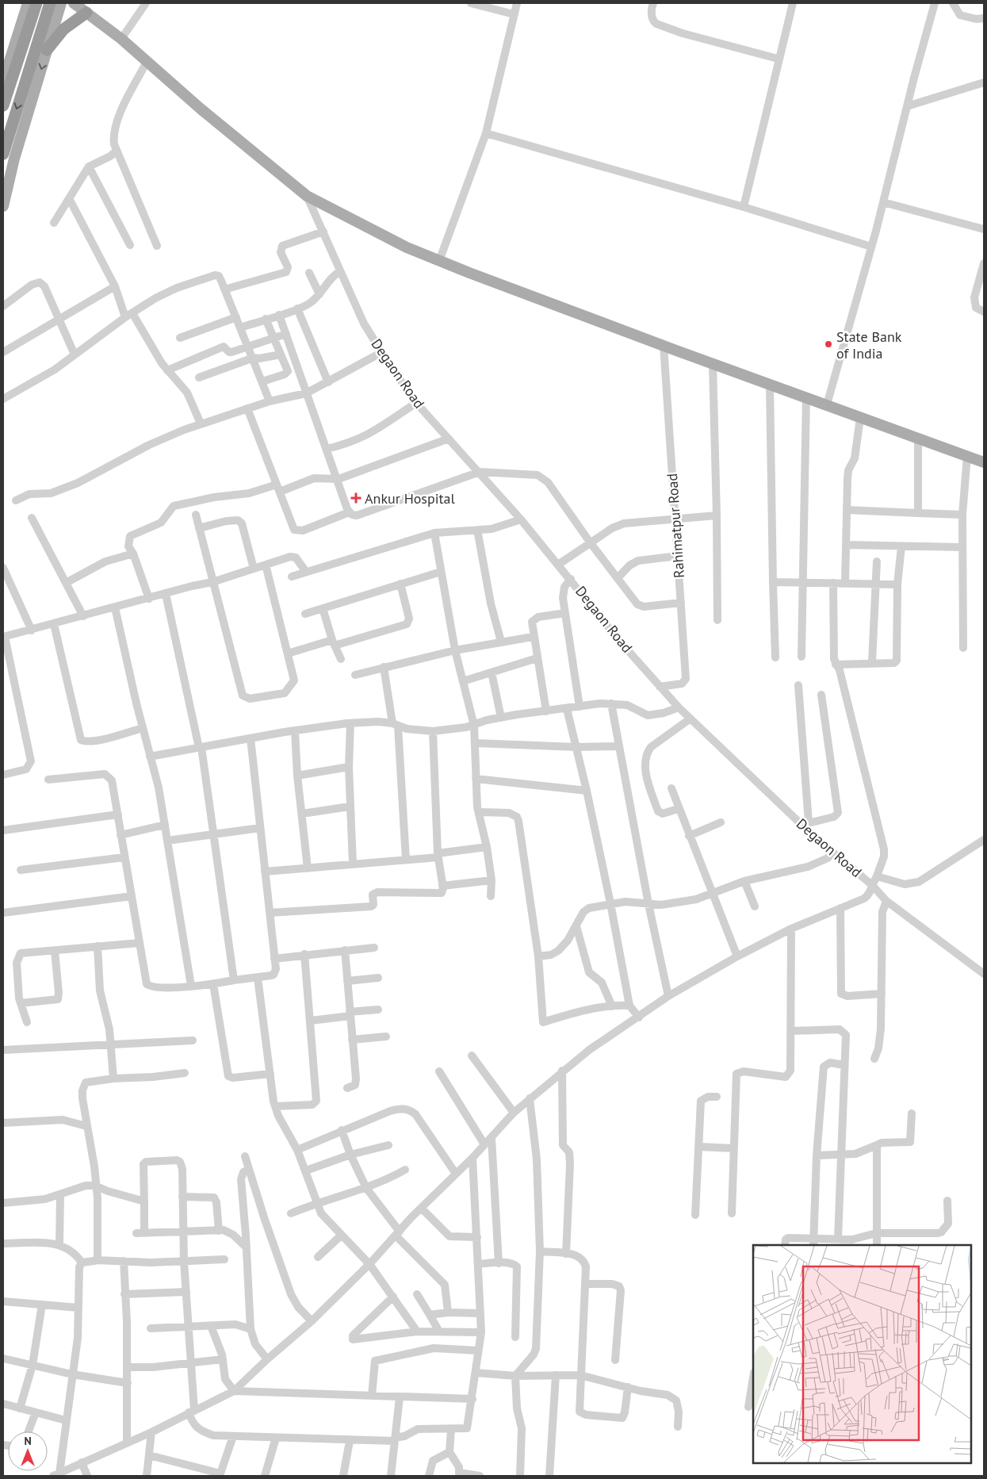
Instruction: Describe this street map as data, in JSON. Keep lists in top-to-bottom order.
{
  "streets": {
    "street": ["Degaon Road", "Rahimatpur Road"]
  },
  "crossings": [
    ["Degaon Road", "Rahimatpur Road"]
  ],
  "places": {
    "other": ["State Bank of India"],
    "health": ["Ankur Hospital"]
  },
  "north": "top"
}
